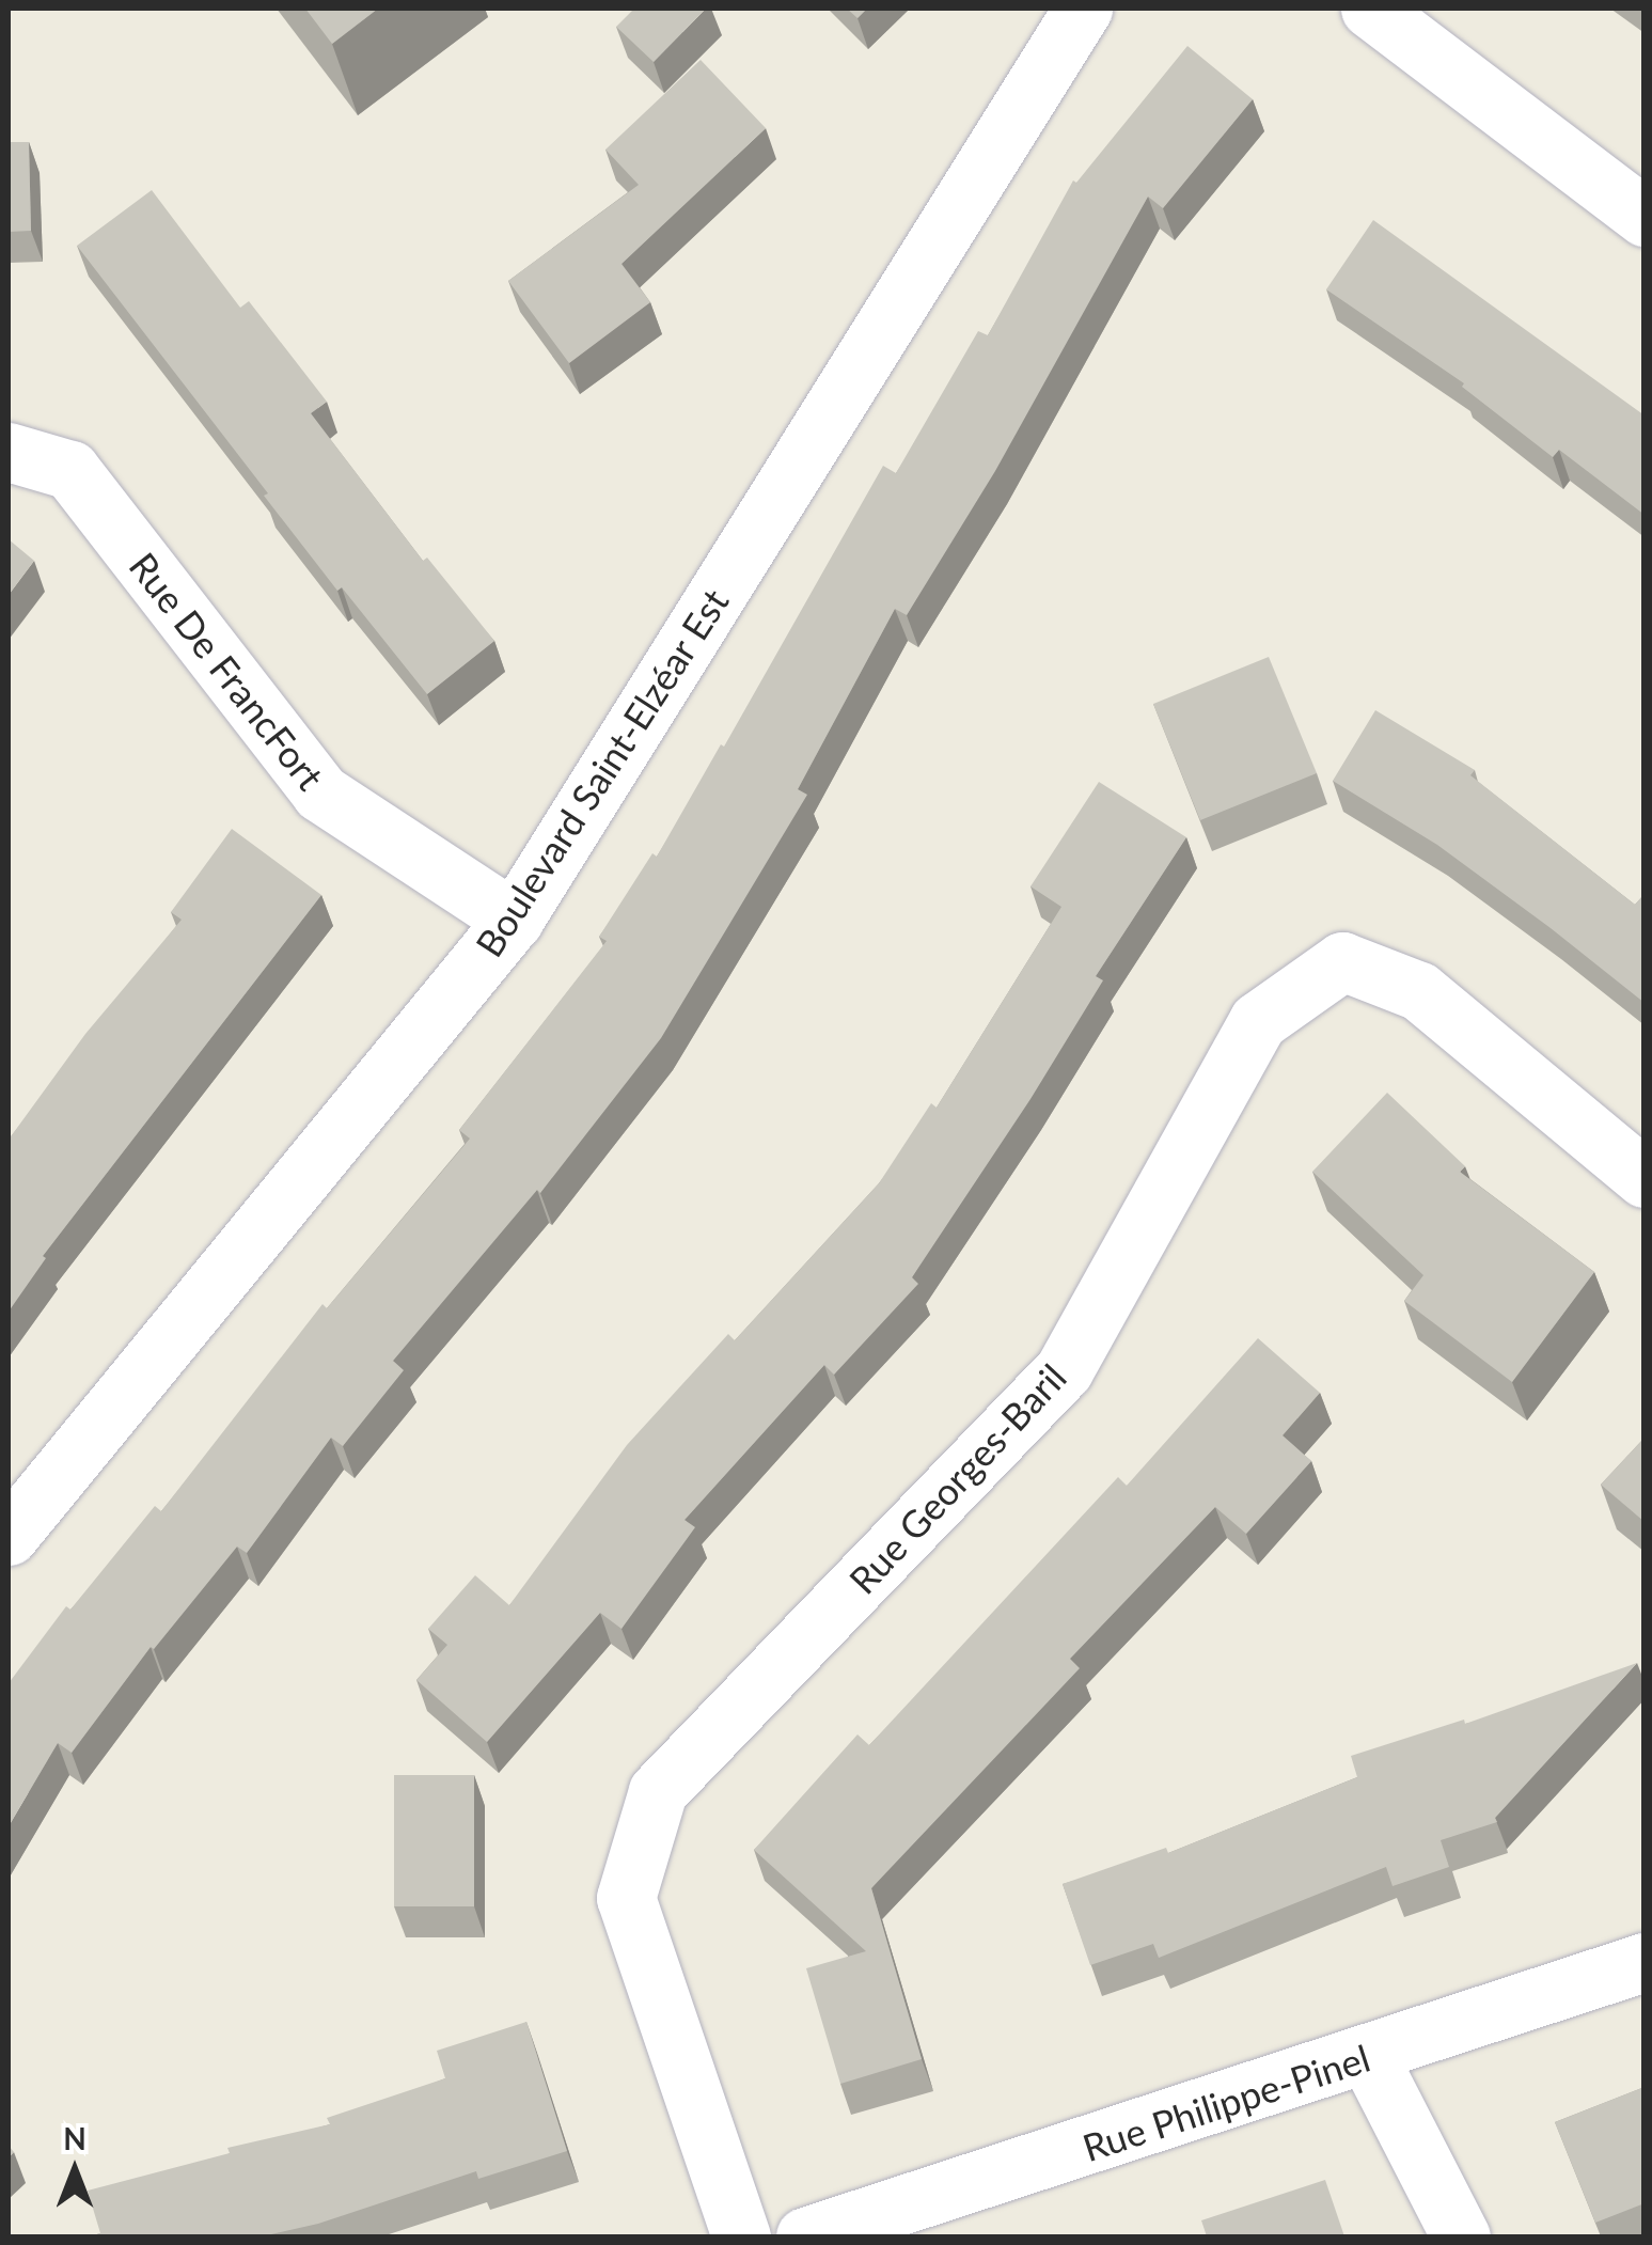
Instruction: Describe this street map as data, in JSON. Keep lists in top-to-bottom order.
{
  "streets": {
    "street": [
      "Rue De FrancFort",
      "Boulevard Saint-Elzéar Est",
      "Rue Georges-Baril",
      "Rue Philippe-Pinel"
    ]
  },
  "crossings": [
    ["Rue De FrancFort", "Boulevard Saint-Elzéar Est"]
  ],
  "north": "top"
}
